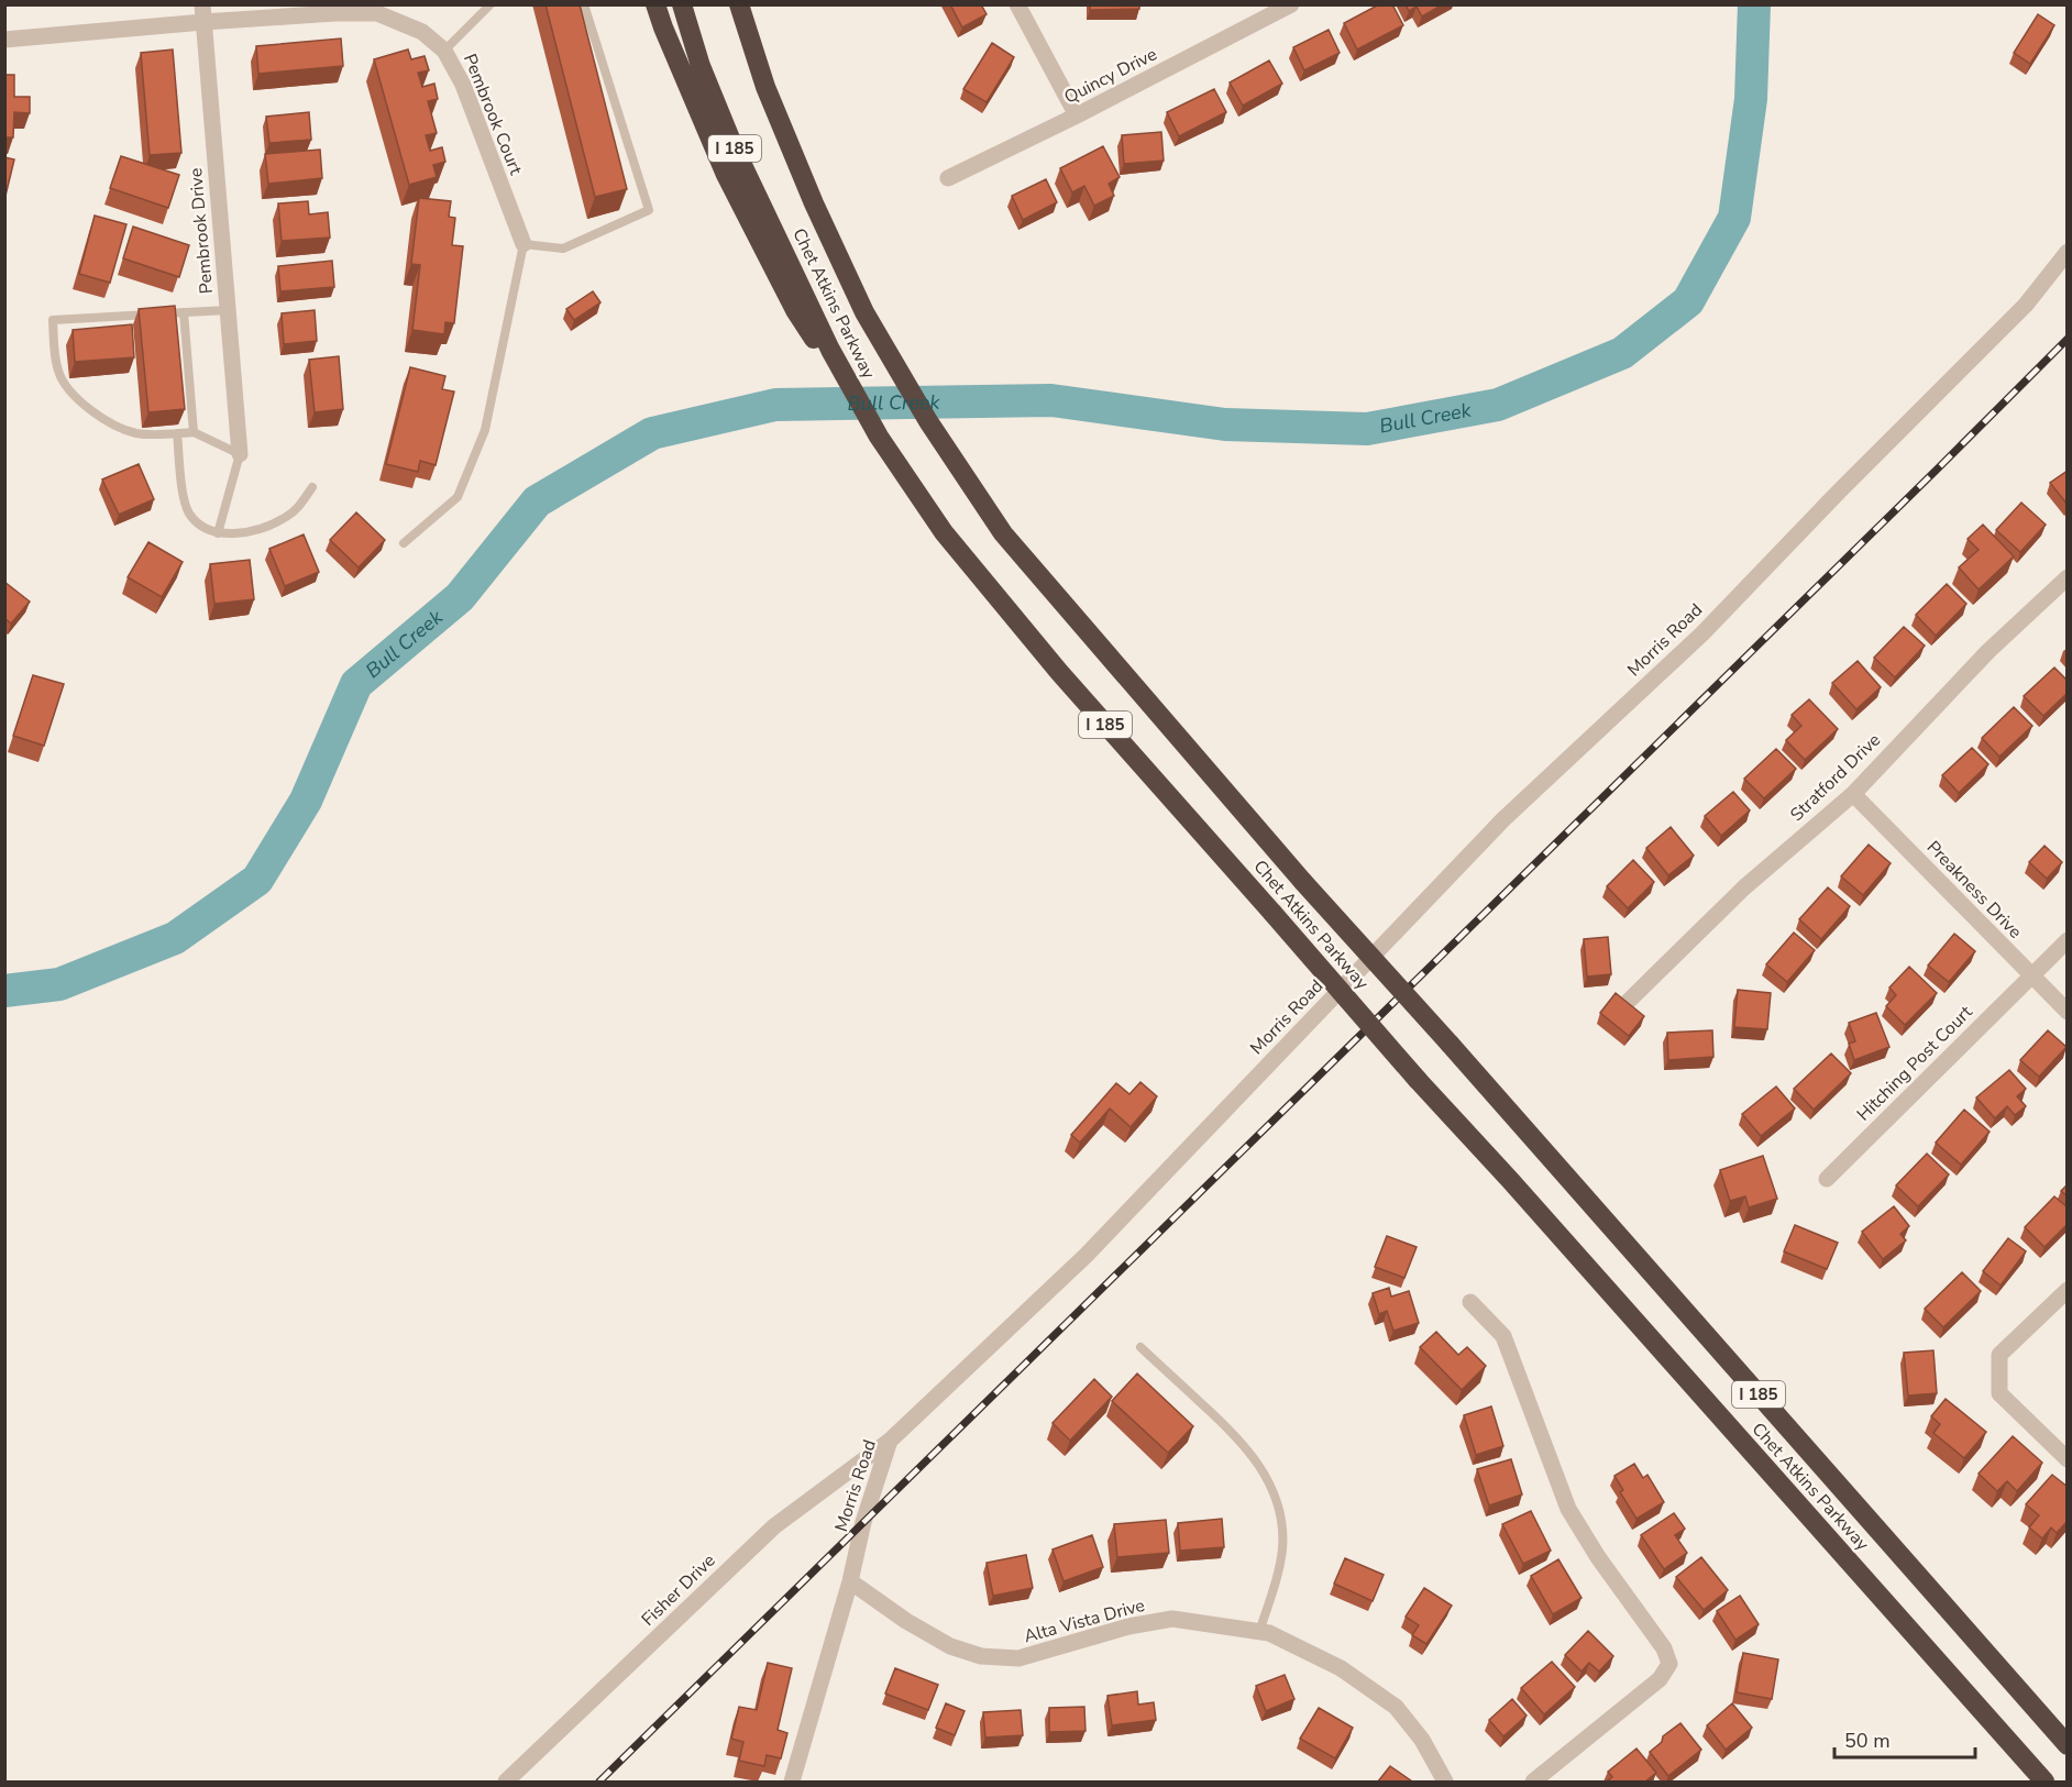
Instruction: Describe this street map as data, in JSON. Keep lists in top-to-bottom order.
{
  "streets": {
    "highway": ["I 185", "Chet Atkins Parkway"],
    "street": [
      "Quincy Drive",
      "Pembrook Court",
      "Pembrook Drive",
      "Morris Road",
      "Stratford Drive",
      "Preakness Drive",
      "Hitching Post Court",
      "Fisher Drive",
      "Alta Vista Drive"
    ]
  },
  "crossings": [
    ["Pembrook Court", "Pembrook Drive"],
    ["Morris Road", "Fisher Drive"],
    ["Morris Road", "Alta Vista Drive"],
    ["Stratford Drive", "Preakness Drive"],
    ["Preakness Drive", "Hitching Post Court"]
  ],
  "water": ["Bull Creek"],
  "scale_bar": "50 m"
}
